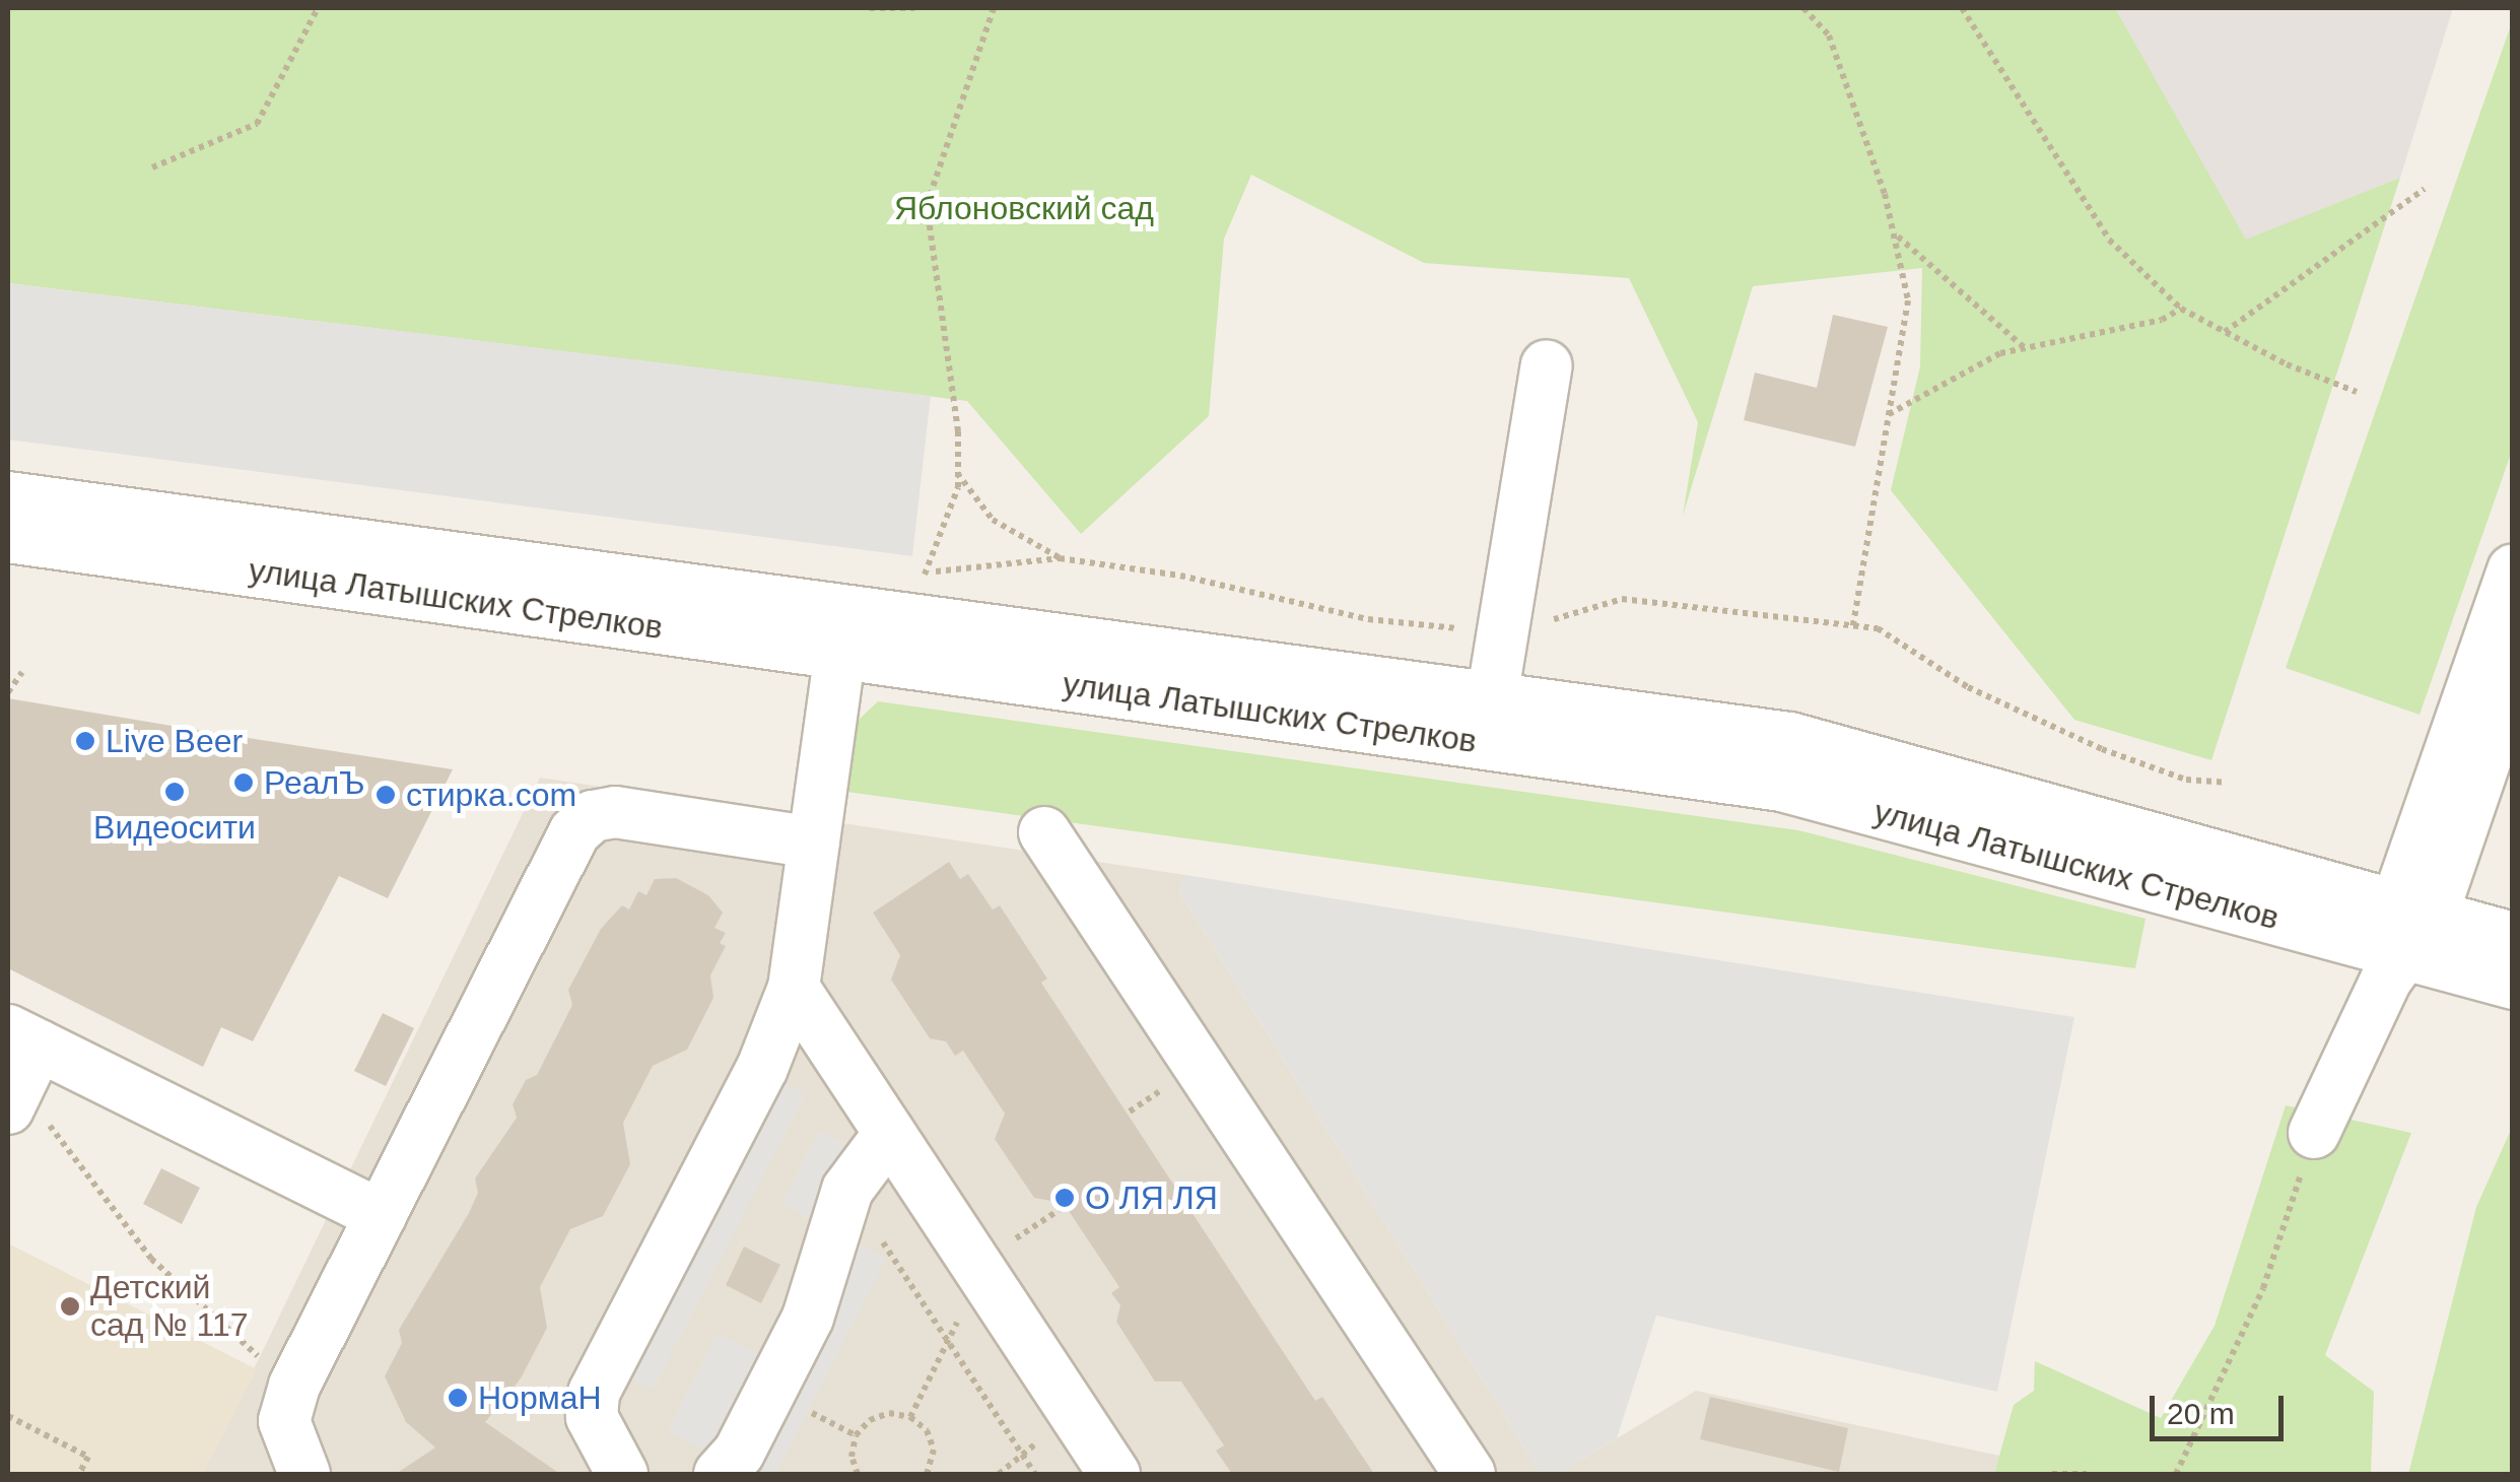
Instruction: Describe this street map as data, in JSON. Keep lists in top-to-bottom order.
{
  "streets": {
    "street": ["улица Латышских Стрелков"]
  },
  "parks": ["Яблоновский сад"],
  "places": [
    "Live Beer",
    "РеалЪ",
    "Видеосити",
    "стирка.com",
    "О ЛЯ ЛЯ",
    "Детский сад № 117",
    "НормаН"
  ],
  "scale_bar": "20 m"
}
